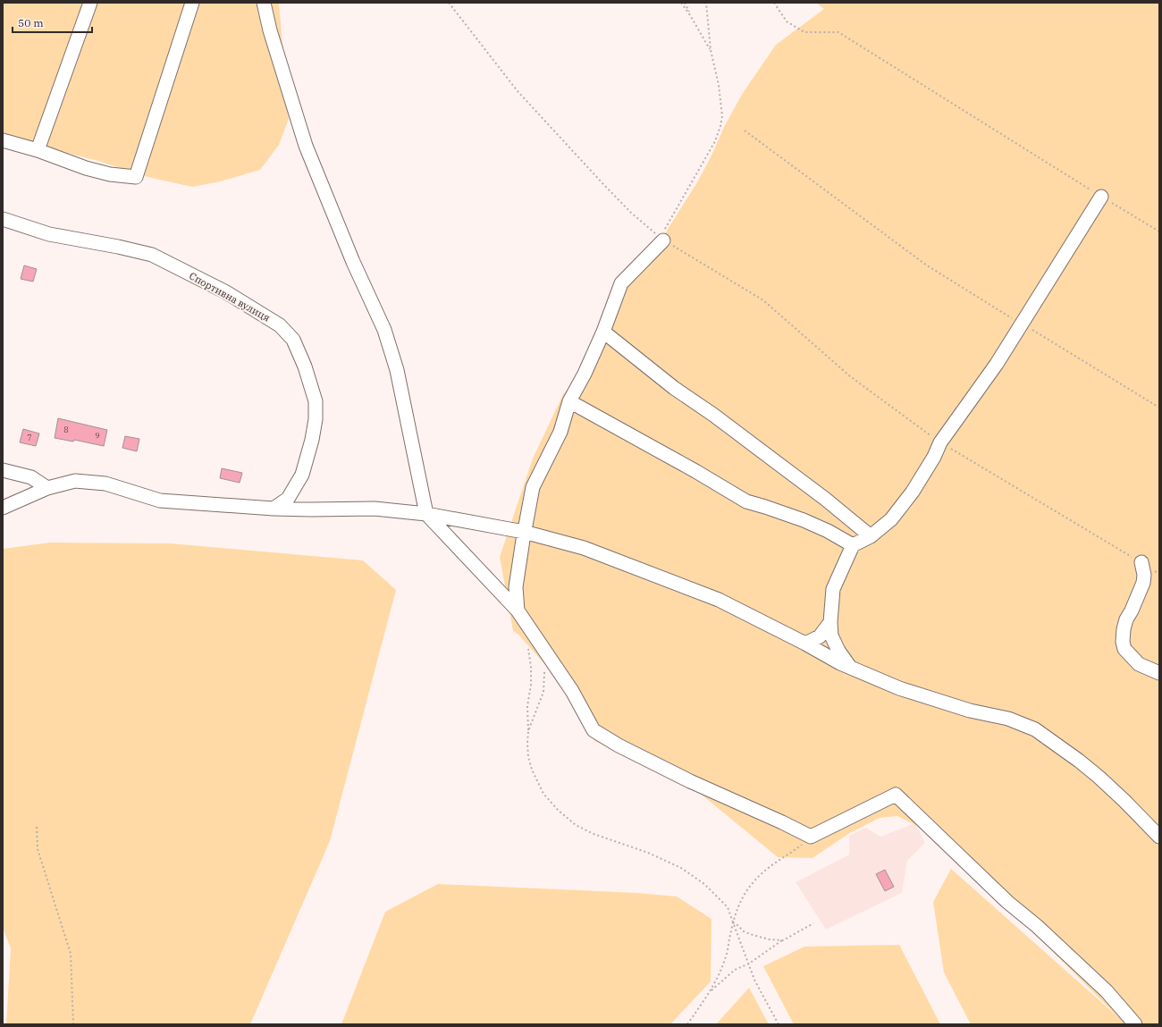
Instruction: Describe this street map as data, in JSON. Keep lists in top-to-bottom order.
{
  "streets": {
    "street": ["Спортивна вулиця"]
  },
  "house_numbers": ["8", "9", "7"],
  "scale_bar": "50 m"
}
